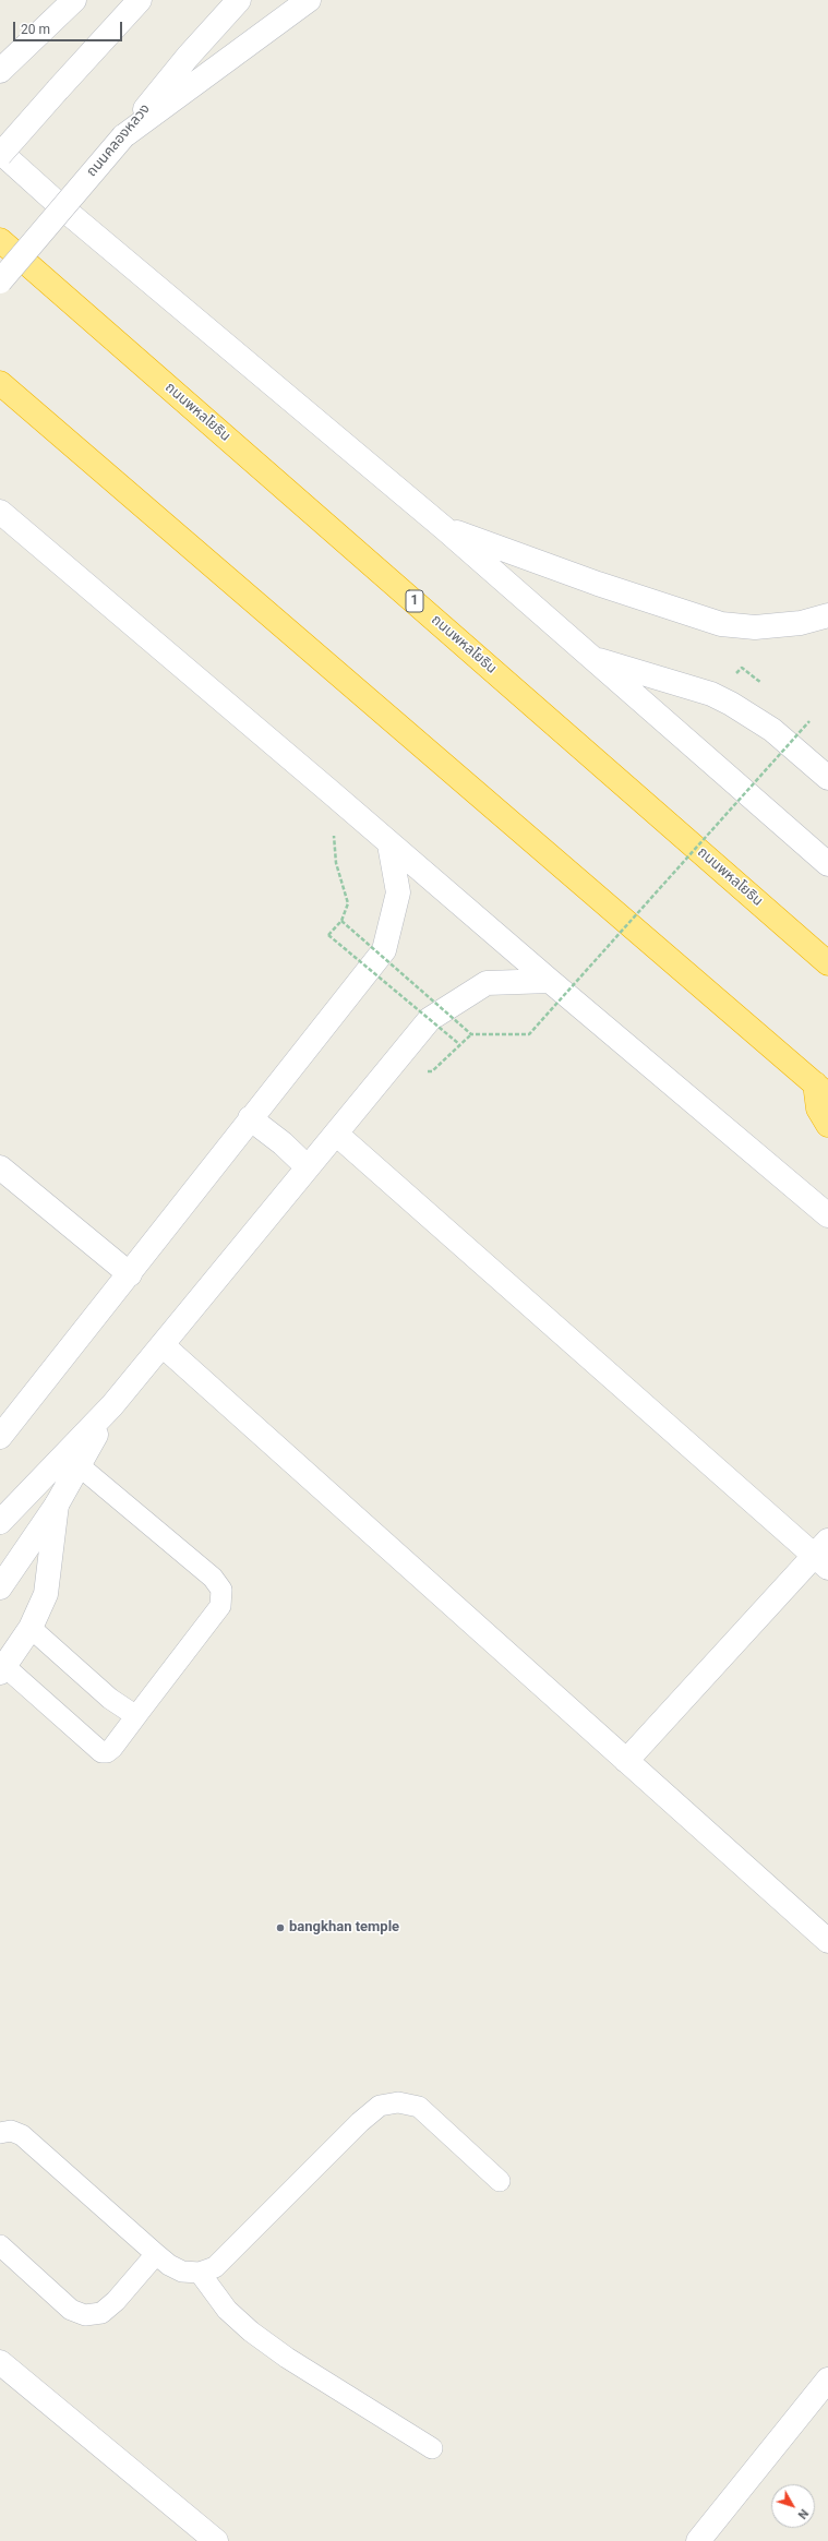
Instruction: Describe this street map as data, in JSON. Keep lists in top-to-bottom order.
{
  "streets": {
    "highway": ["ถนนพหลโยธิน", "1"],
    "main road": ["ถนนคลองหลวง"]
  },
  "places": ["bangkhan temple"],
  "scale_bar": "20 m",
  "north": "bottom right"
}
